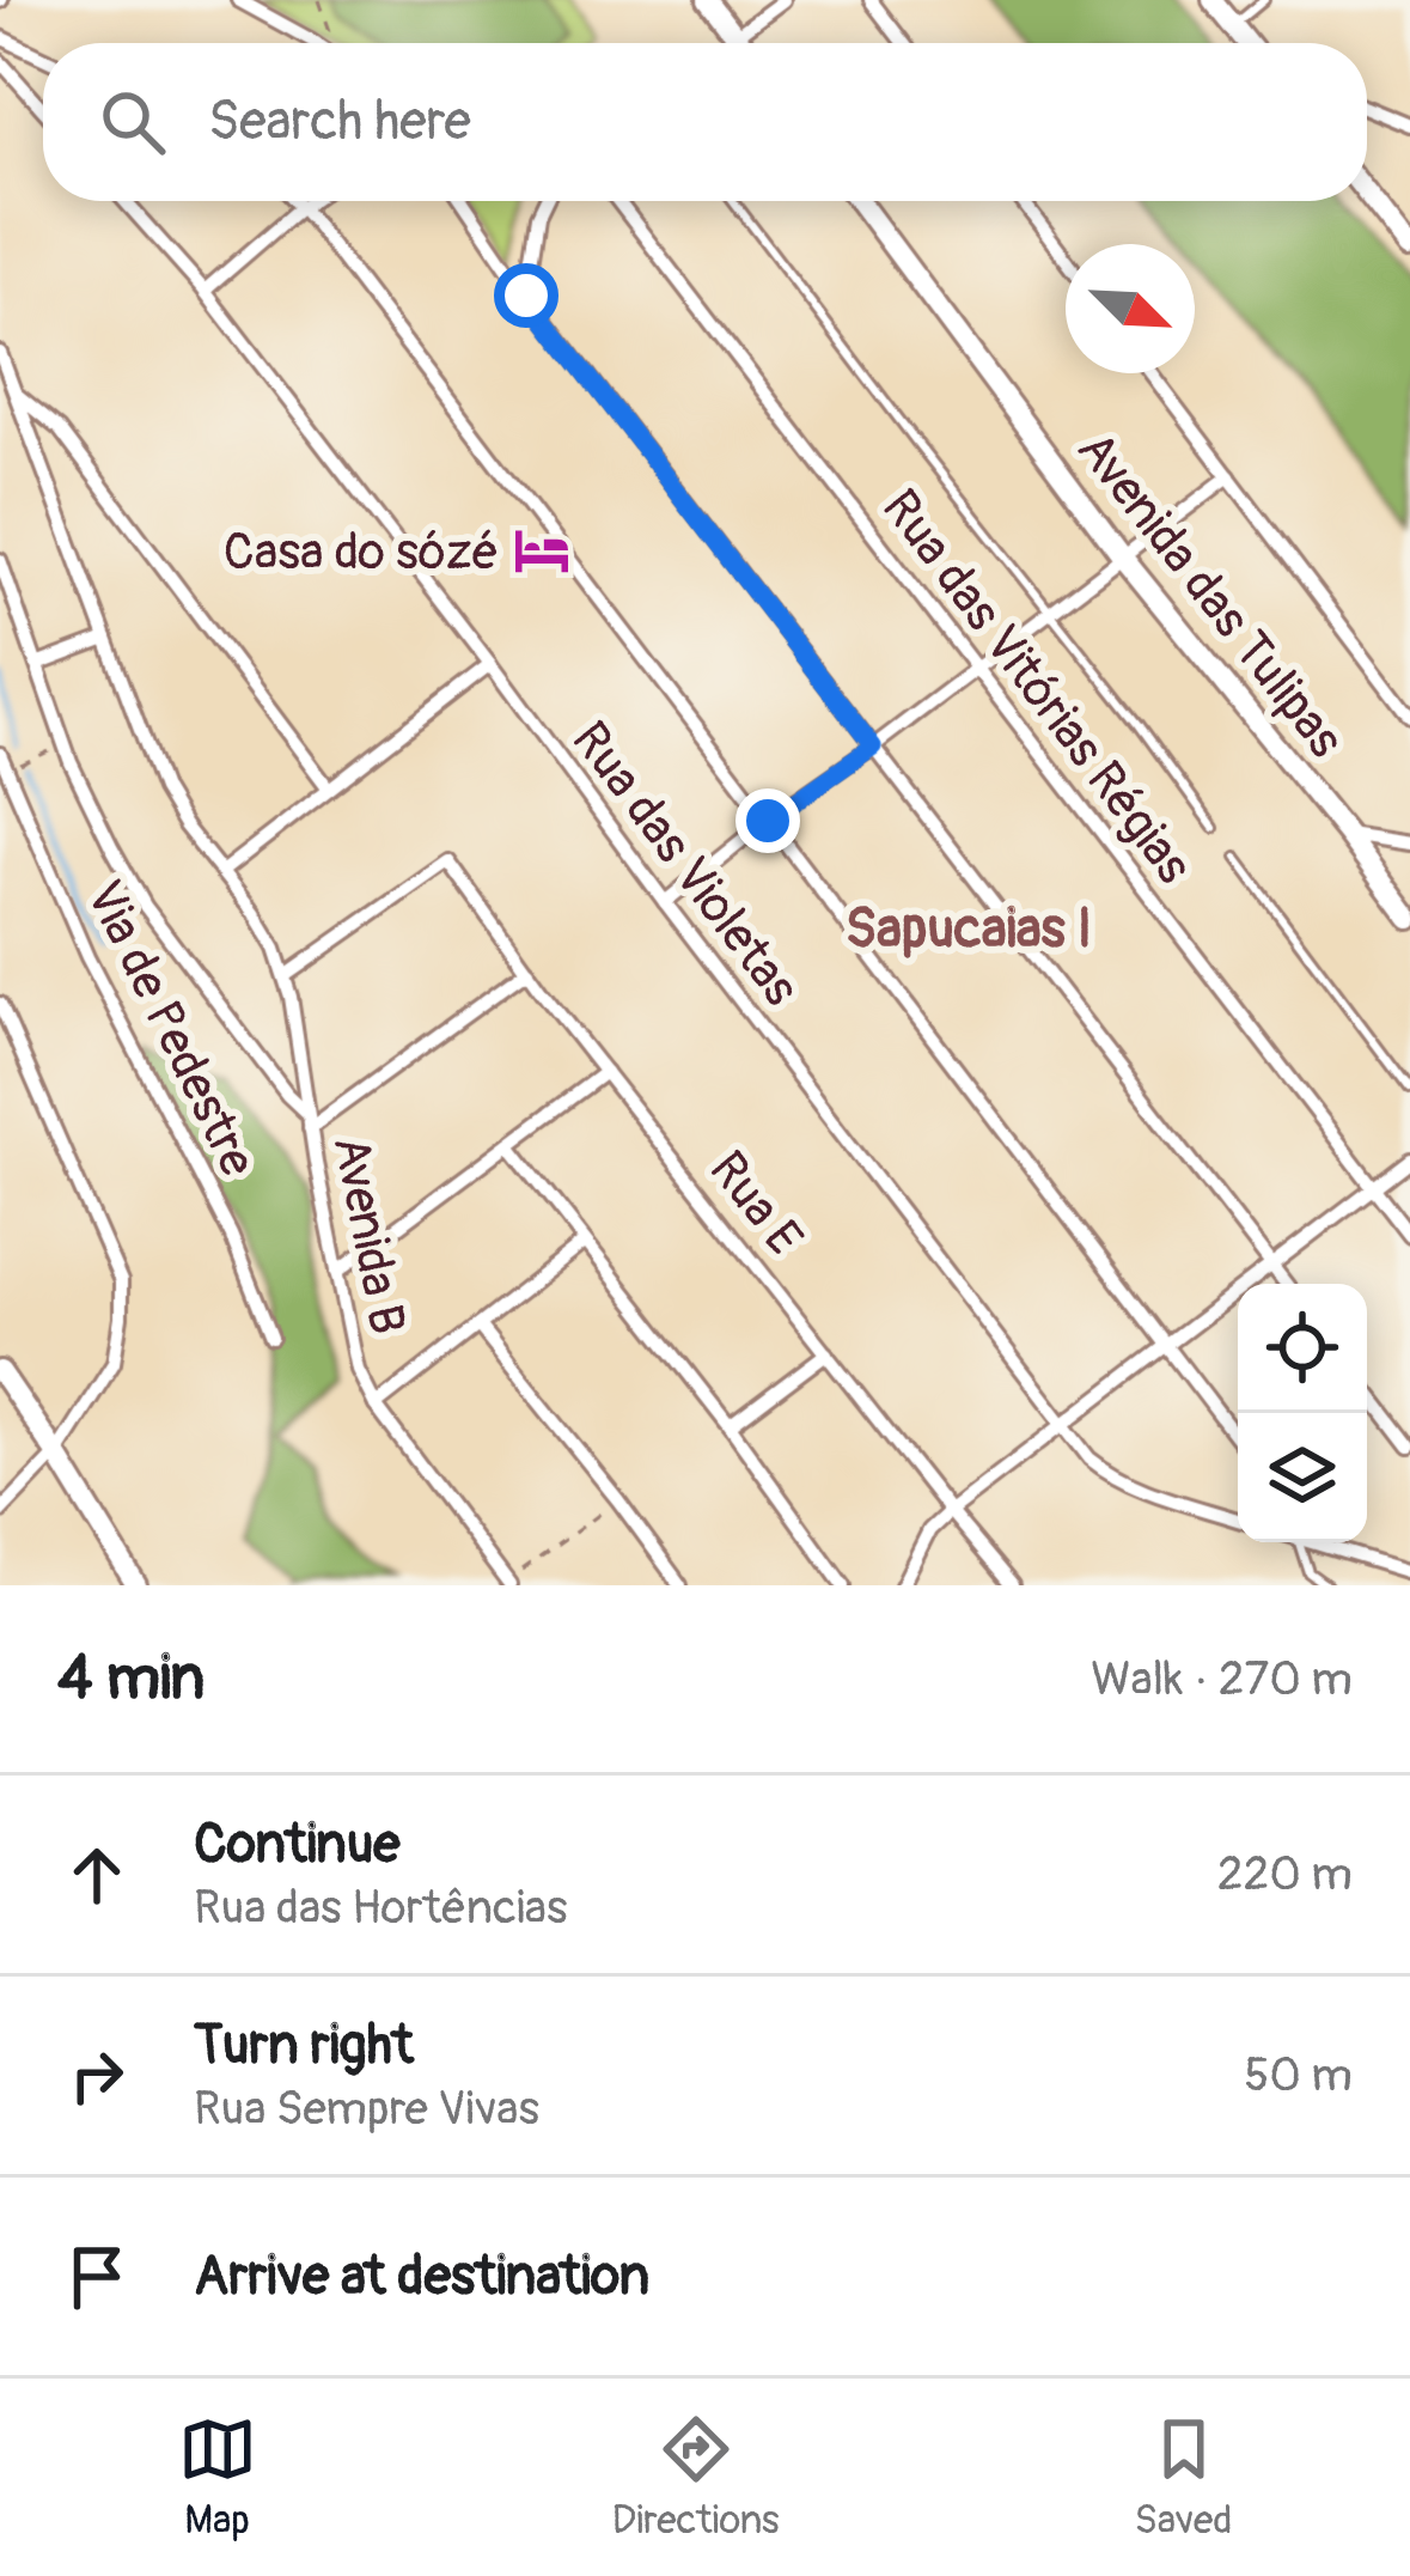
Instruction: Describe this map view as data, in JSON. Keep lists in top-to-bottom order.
{
  "streets": {
    "street": [
      "Avenida das Tulipas",
      "Rua das Vitórias Régias",
      "Rua das Violetas",
      "Via de Pedestre",
      "Rua E",
      "Avenida B"
    ]
  },
  "crossings": [
    ["Rua E", "Avenida B"]
  ],
  "districts": ["Sapucaias I"],
  "places": {
    "hotel": ["Casa do sózé"]
  },
  "north": "bottom right",
  "page": {
    "search": "Search here",
    "heading": ["4 min", "Walk · 270 m"],
    "list": [
      ["Continue", "Rua das Hortências", "220 m"],
      ["Turn right", "Rua Sempre Vivas", "50 m"],
      "Arrive at destination"
    ],
    "nav": ["Map", "Directions", "Saved"]
  }
}
